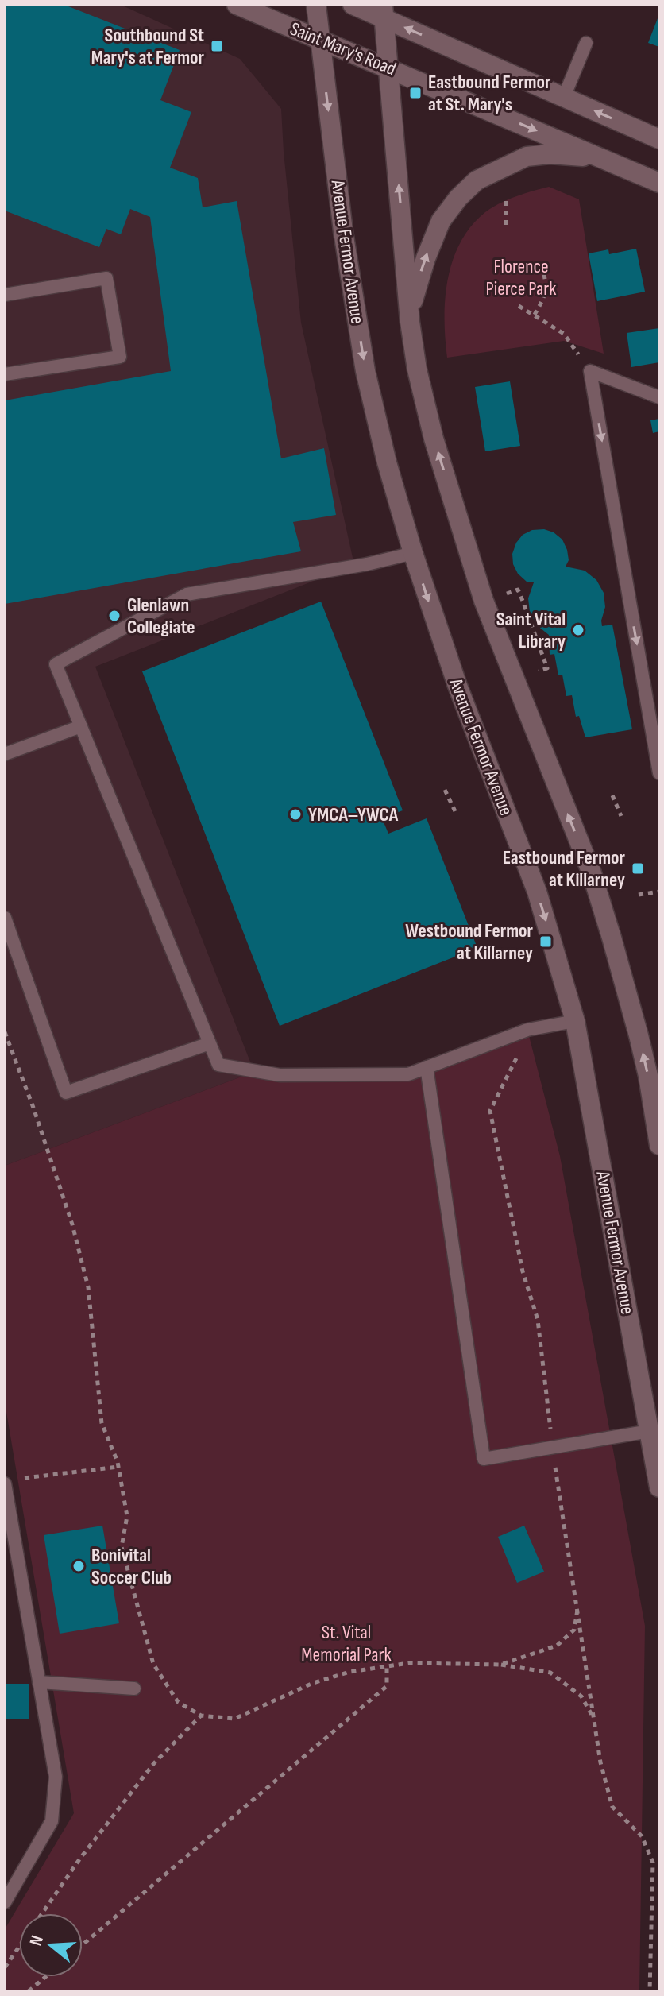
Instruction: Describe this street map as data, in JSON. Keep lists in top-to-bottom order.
{
  "streets": {
    "main road": ["Saint Mary's Road", "Avenue Fermor Avenue"]
  },
  "crossings": [
    ["Saint Mary's Road", "Avenue Fermor Avenue"]
  ],
  "parks": ["Florence Pierce Park", "St. Vital Memorial Park"],
  "places": {
    "transit": [
      "Southbound St Mary's at Fermor",
      "Eastbound Fermor at St. Mary's",
      "Eastbound Fermor at Killarney",
      "Westbound Fermor at Killarney"
    ],
    "other": [
      "Glenlawn Collegiate",
      "Saint Vital Library",
      "YMCA–YWCA",
      "Bonivital Soccer Club"
    ]
  },
  "north": "left"
}
